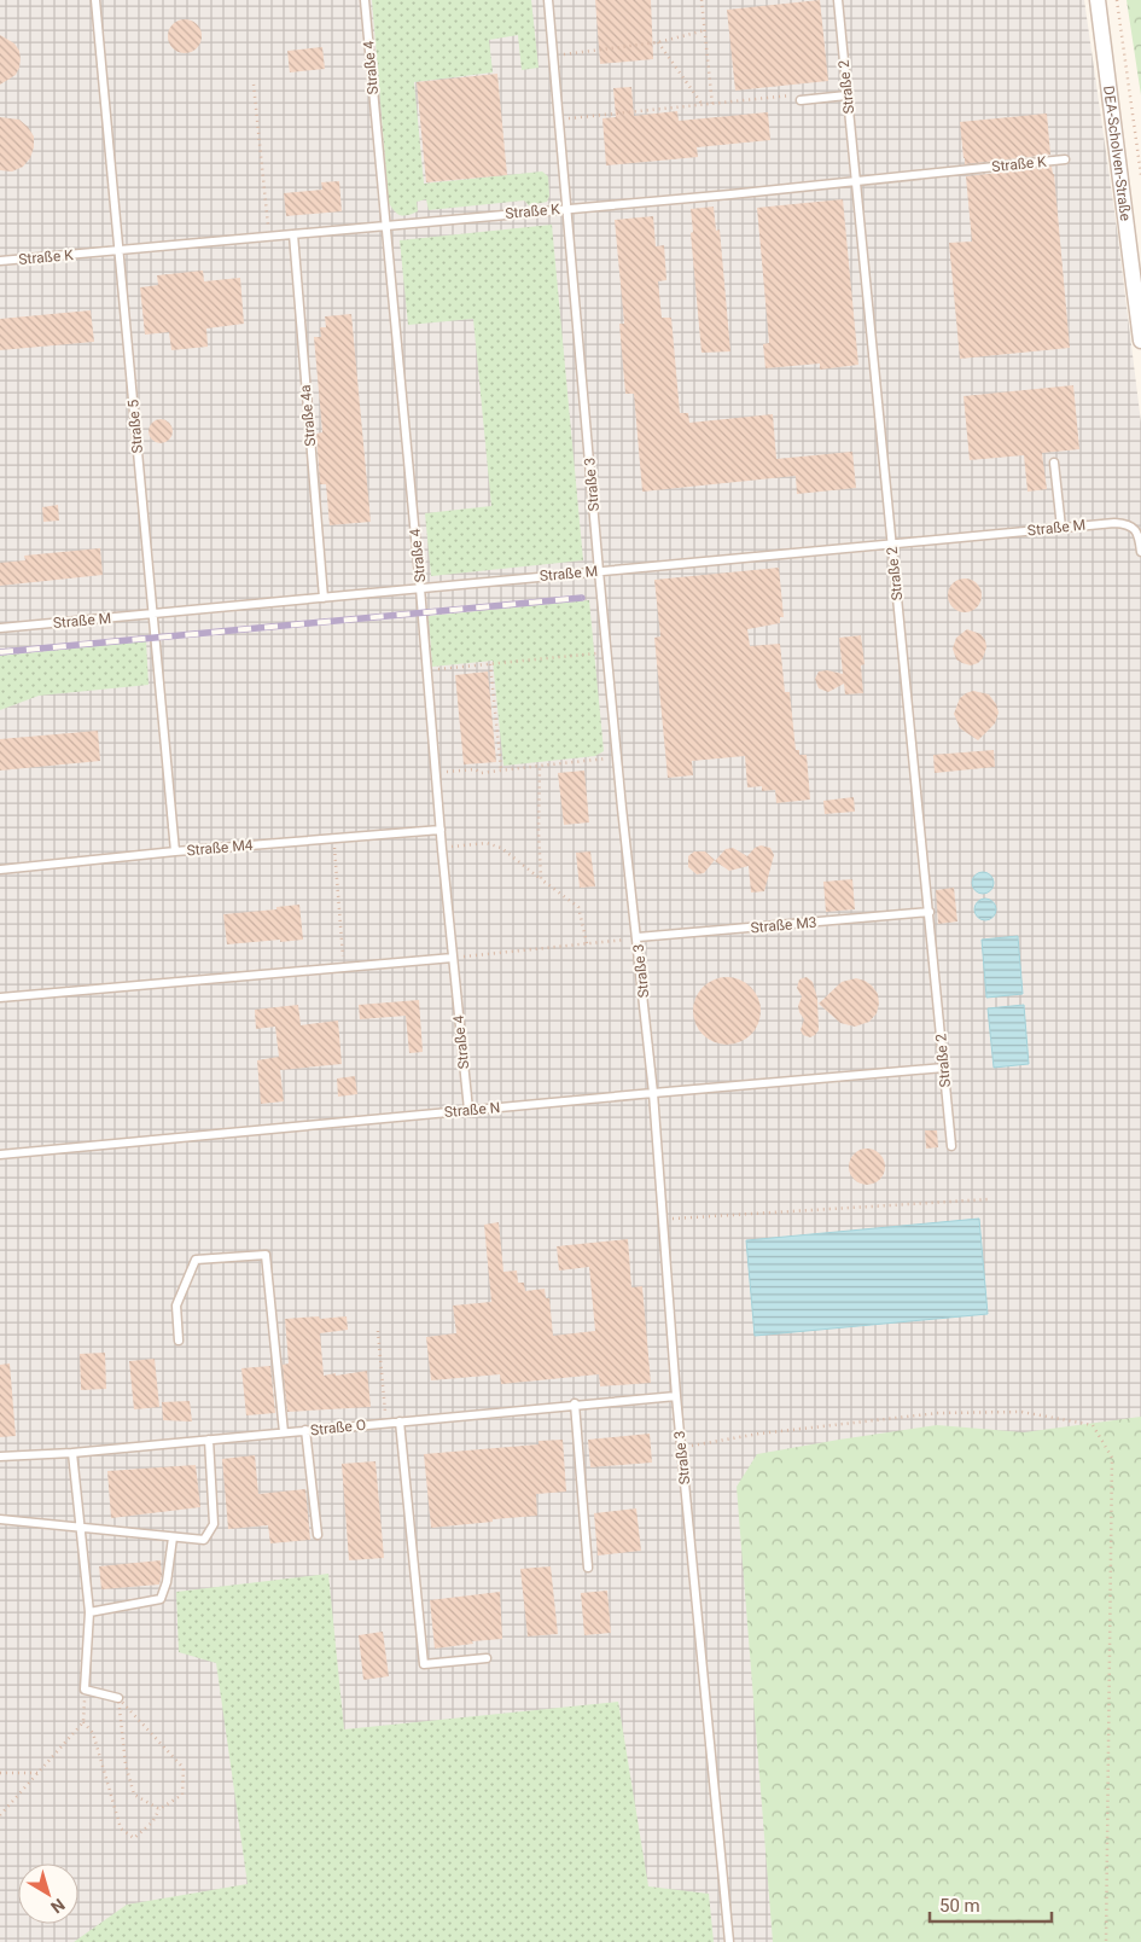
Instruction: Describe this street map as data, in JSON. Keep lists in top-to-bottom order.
{
  "streets": {
    "street": ["DEA-Scholven-Straße"],
    "lane": [
      "Straße 4",
      "Straße 2",
      "Straße K",
      "Straße 4a",
      "Straße 5",
      "Straße 3",
      "Straße M",
      "Straße M4",
      "Straße M3",
      "Straße N",
      "Straße O"
    ]
  },
  "crossings": [
    ["Straße 4", "Straße K"],
    ["Straße 4", "Straße M"],
    ["Straße 4", "Straße M4"],
    ["Straße 4", "Straße N"],
    ["Straße 2", "Straße K"],
    ["Straße 2", "Straße M"],
    ["Straße 2", "Straße M3"],
    ["Straße 2", "Straße N"],
    ["Straße K", "Straße 4a"],
    ["Straße K", "Straße 5"],
    ["Straße K", "Straße 3"],
    ["Straße 4a", "Straße M"],
    ["Straße 5", "Straße M"],
    ["Straße 5", "Straße M4"],
    ["Straße 3", "Straße M"],
    ["Straße 3", "Straße M3"],
    ["Straße 3", "Straße N"],
    ["Straße 3", "Straße O"]
  ],
  "scale_bar": "50 m",
  "north": "bottom right"
}
